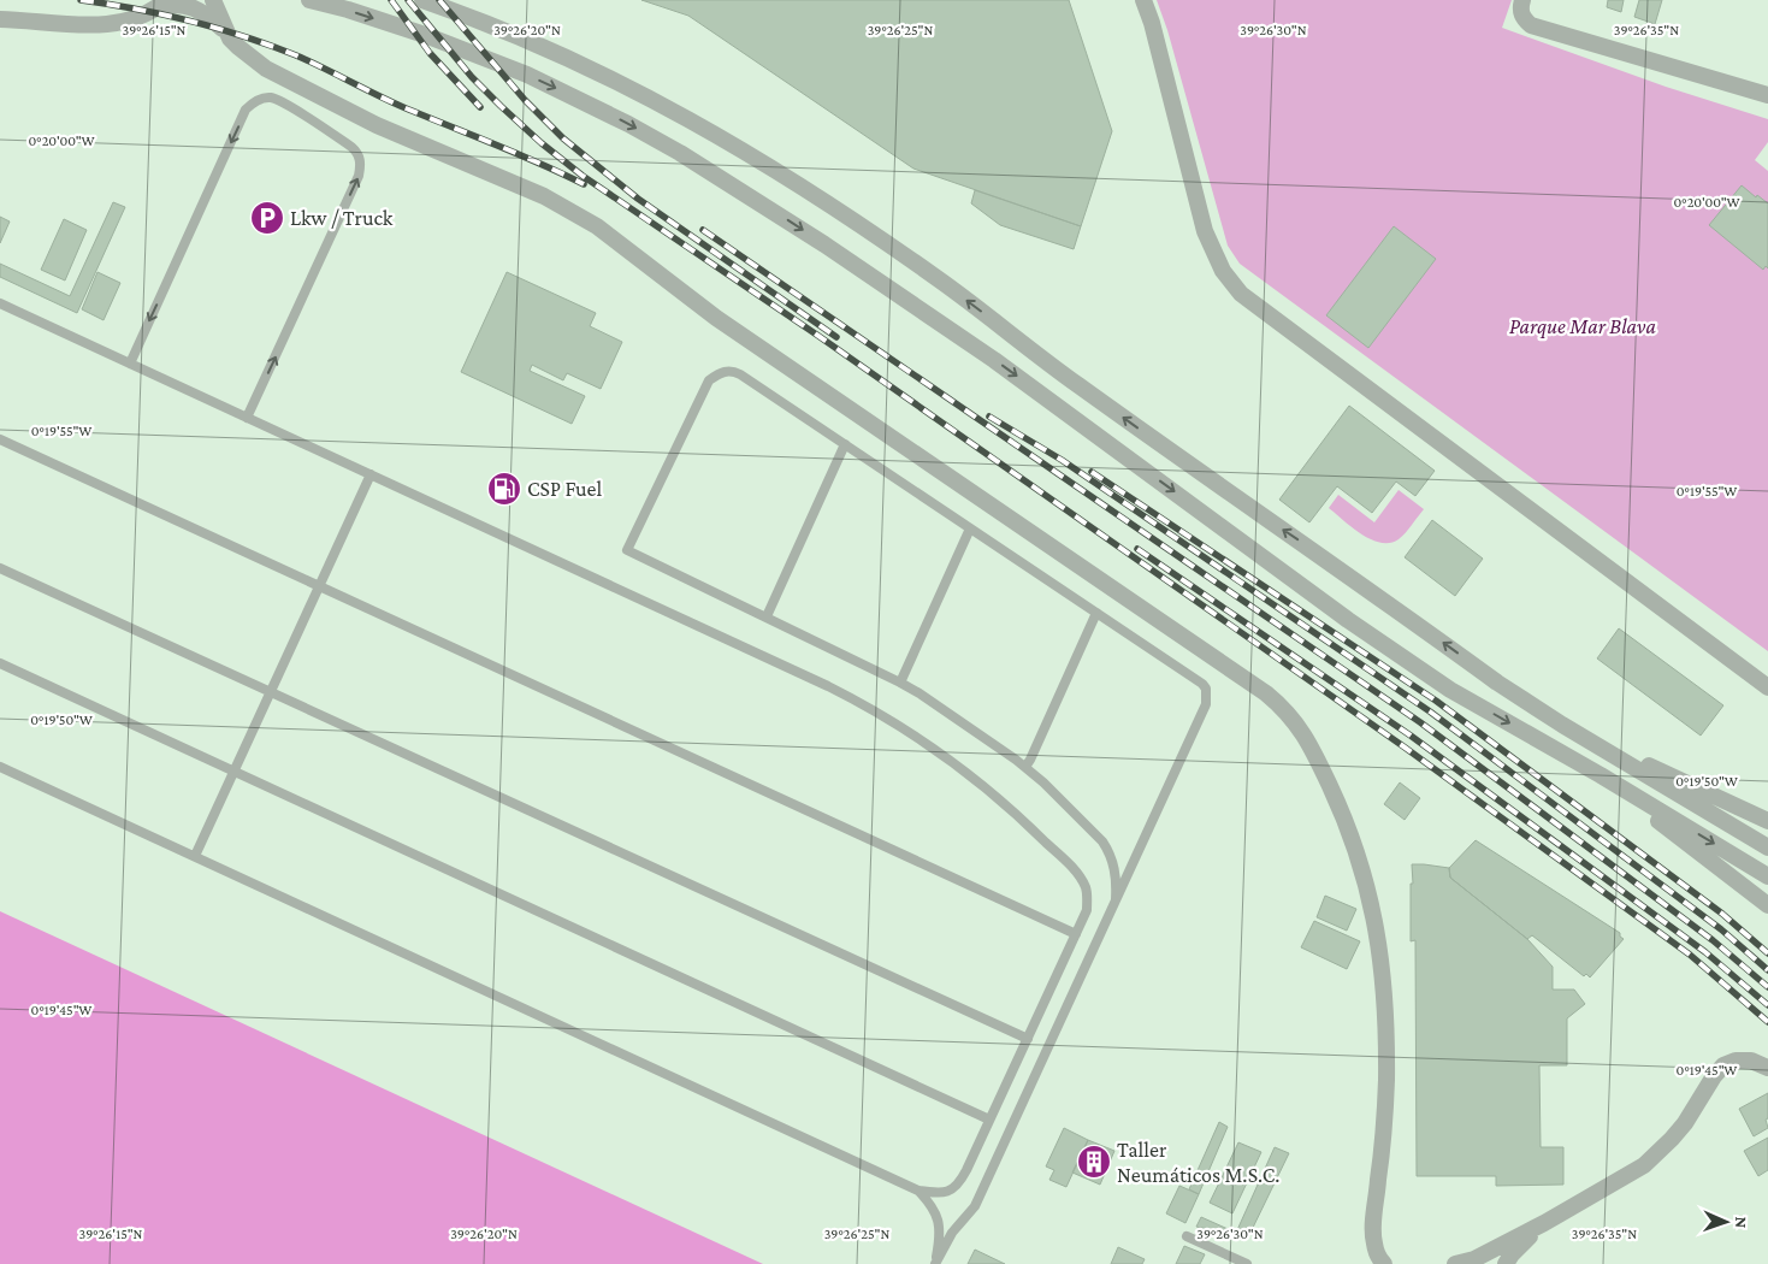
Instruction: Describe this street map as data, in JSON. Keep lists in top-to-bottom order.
{
  "parks": ["Parque Mar Blava"],
  "places": {
    "parking": ["Lkw / Truck"],
    "fuel station": ["CSP Fuel"],
    "building": ["Taller Neumáticos M.S.C."]
  },
  "north": "right",
  "coordinates": [
    "39°26'15\"N",
    "39°26'20\"N",
    "39°26'25\"N",
    "39°26'30\"N",
    "39°26'35\"N",
    "0°20'00\"W",
    "0°19'55\"W",
    "0°19'50\"W",
    "0°19'45\"W"
  ]
}
